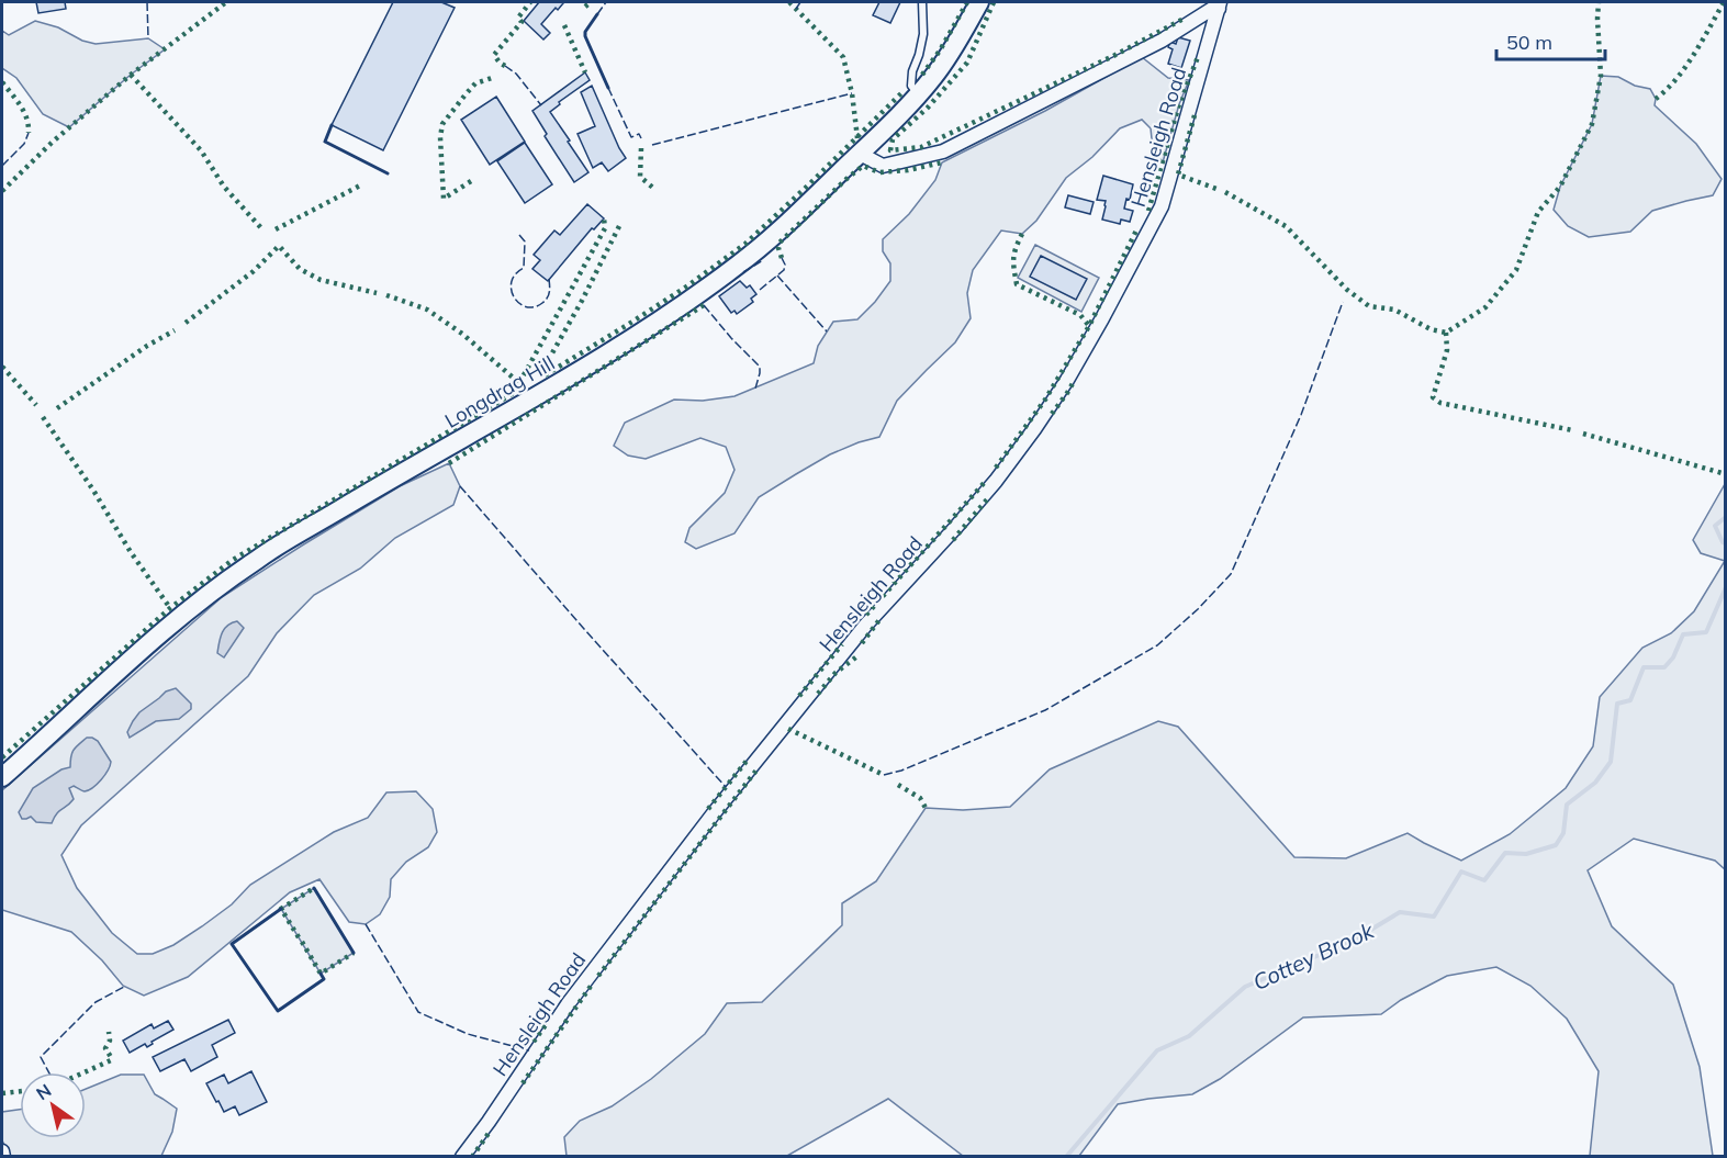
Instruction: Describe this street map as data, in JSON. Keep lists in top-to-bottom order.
{
  "streets": {
    "main road": ["Longdrag Hill"],
    "street": ["Hensleigh Road"]
  },
  "water": ["Cottey Brook"],
  "scale_bar": "50 m",
  "north": "top left"
}
